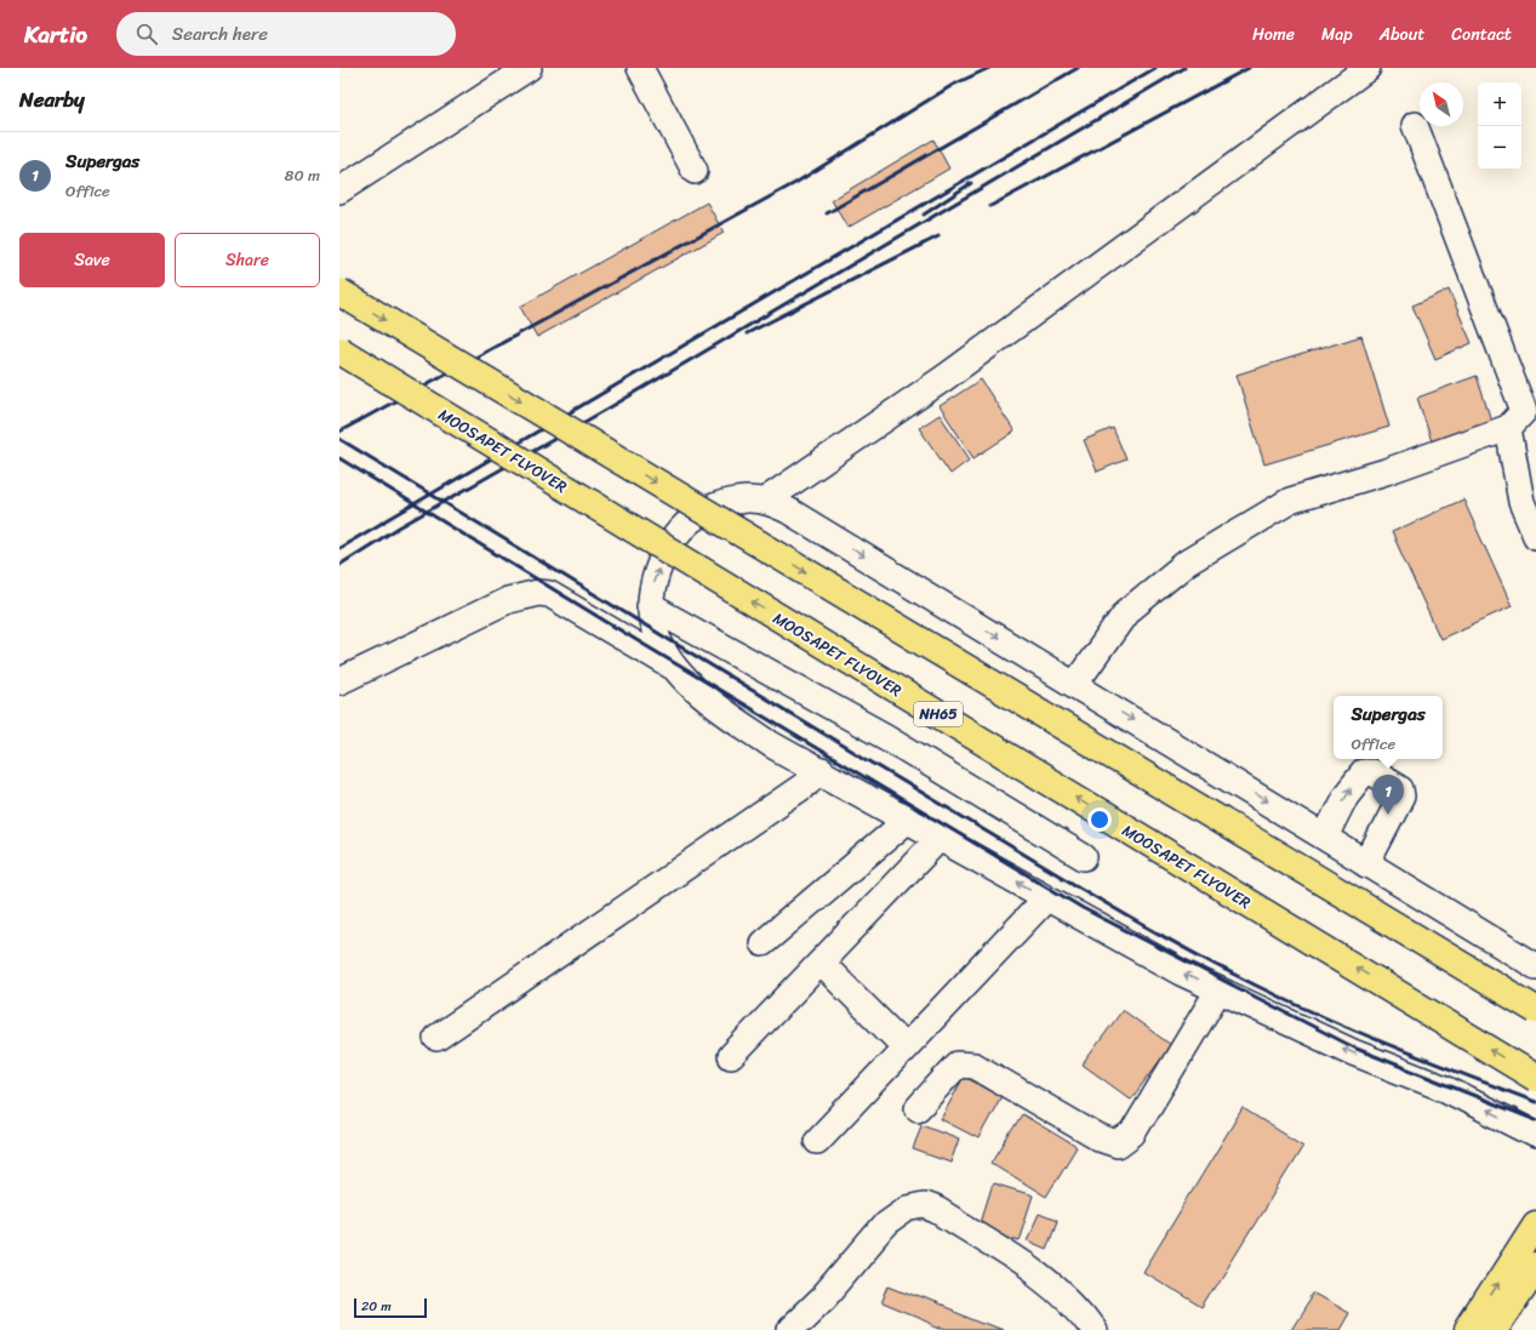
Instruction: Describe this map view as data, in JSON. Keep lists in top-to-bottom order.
{
  "streets": {
    "main road": ["MOOSAPET FLYOVER", "NH65"]
  },
  "scale_bar": "20 m",
  "north": "top left",
  "page": {
    "header": "Kartio",
    "search": "Search here",
    "nav": [
      "Home",
      "Map",
      "About",
      "Contact"
    ],
    "heading": "Nearby",
    "map_buttons": ["+", "−"],
    "list": [
      {
        "mark": "1",
        "name": "Supergas",
        "note": "Office",
        "value": "80 m"
      }
    ],
    "buttons": ["Save", "Share"],
    "popup": ["Supergas", "Office"],
    "pins": "1",
    "scale": "20 m"
  }
}
